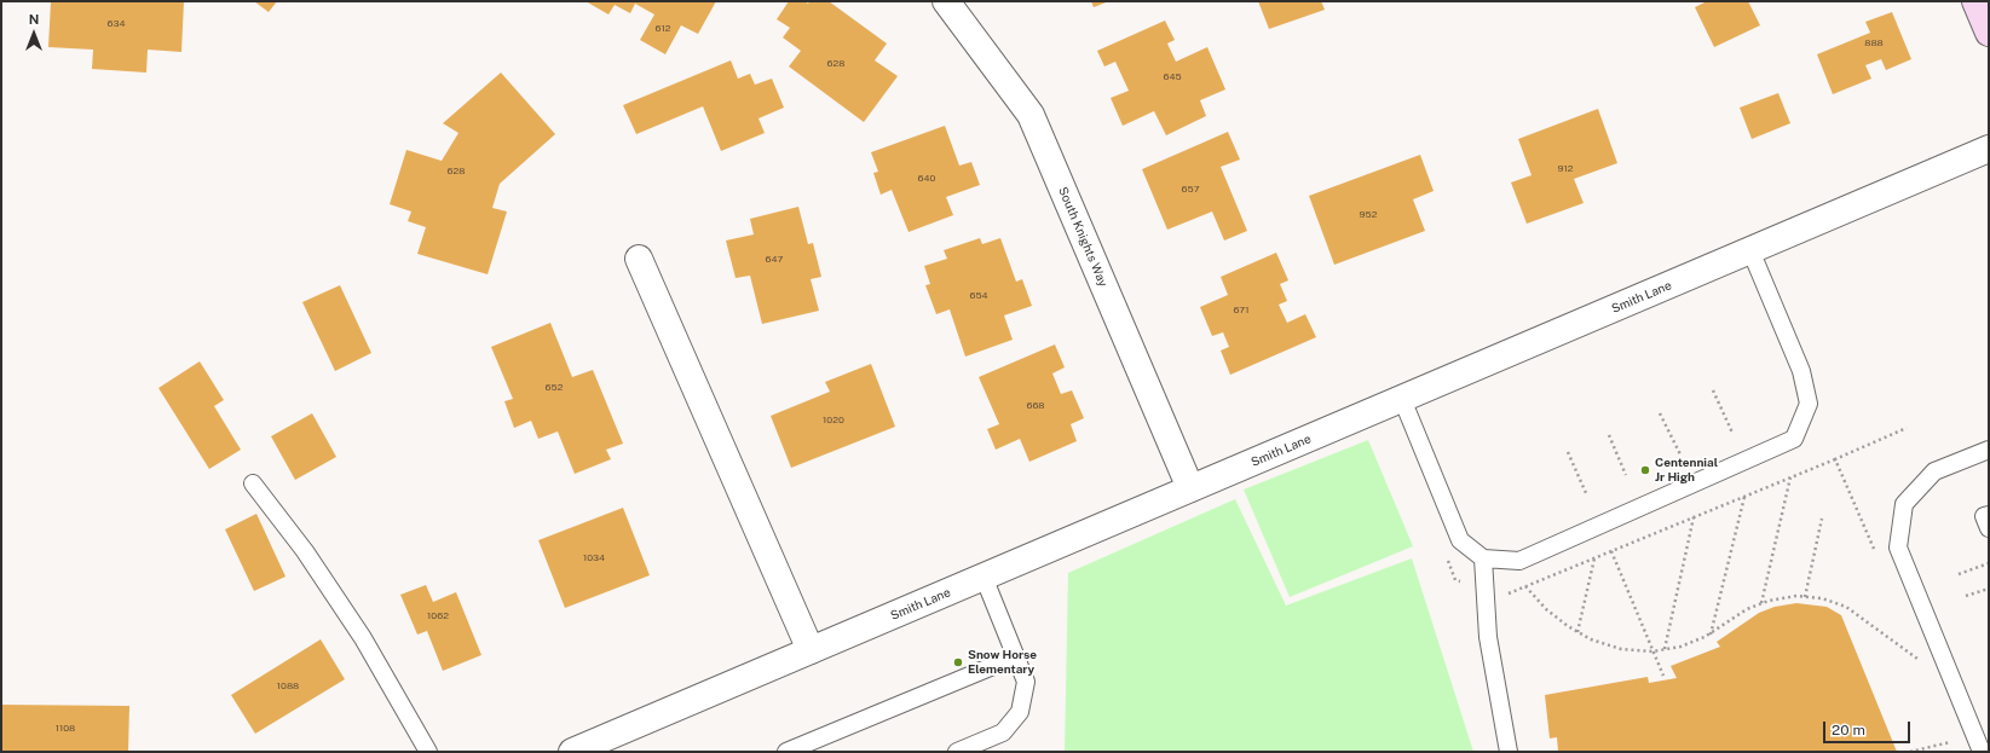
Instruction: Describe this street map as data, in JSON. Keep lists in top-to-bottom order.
{
  "streets": {
    "street": ["South Knights Way", "Smith Lane"]
  },
  "crossings": [
    ["South Knights Way", "Smith Lane"]
  ],
  "places": ["Centennial Jr High", "Snow Horse Elementary"],
  "house_numbers": [
    "634",
    "612",
    "888",
    "628",
    "645",
    "912",
    "628",
    "640",
    "657",
    "952",
    "647",
    "654",
    "671",
    "652",
    "668",
    "1020",
    "1034",
    "1062",
    "1088",
    "1108"
  ],
  "scale_bar": "20 m",
  "north": "top"
}
